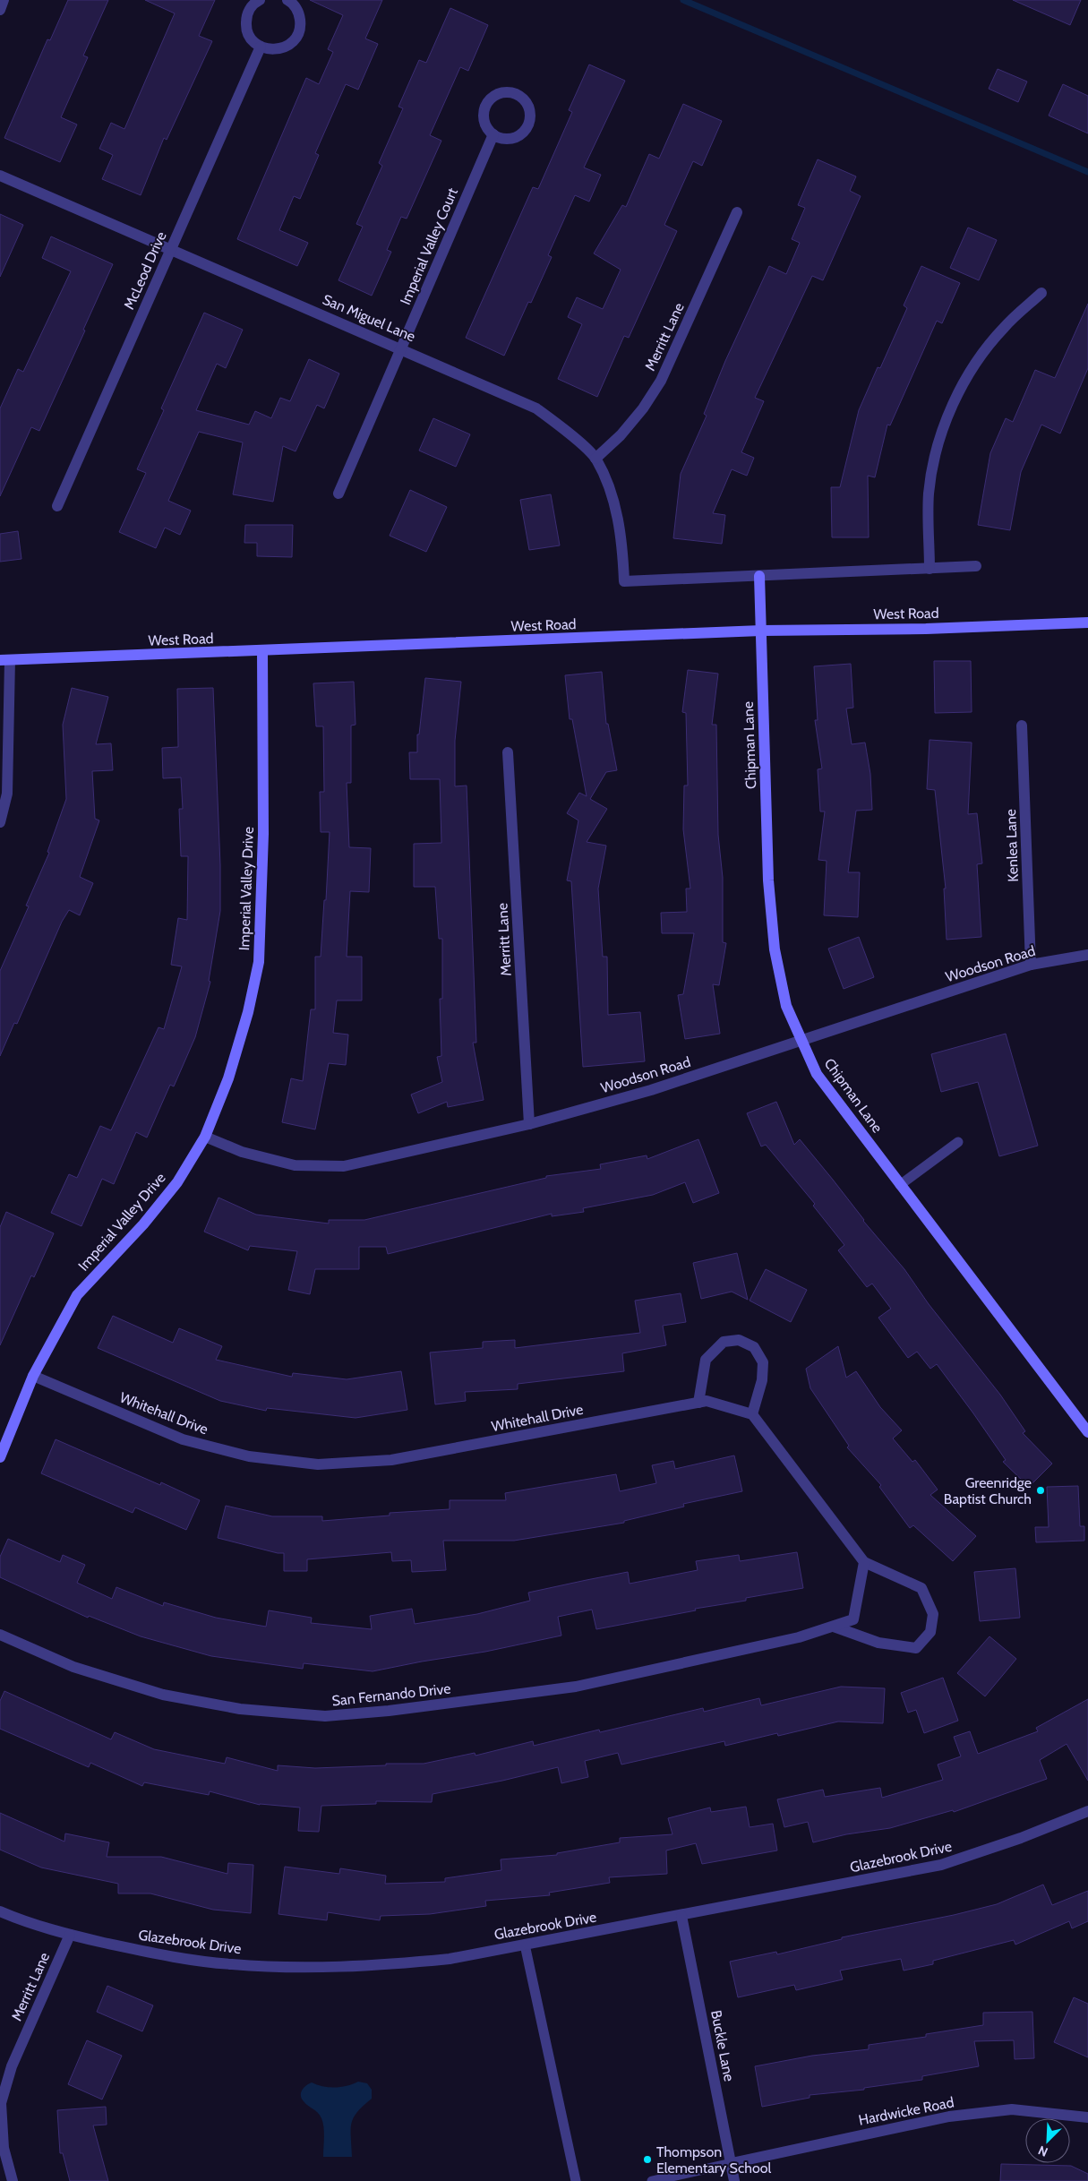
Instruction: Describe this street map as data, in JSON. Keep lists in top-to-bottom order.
{
  "streets": {
    "street": [
      "Imperial Valley Court",
      "McLeod Drive",
      "San Miguel Lane",
      "Merritt Lane",
      "West Road",
      "Chipman Lane",
      "Kenlea Lane",
      "Imperial Valley Drive",
      "Woodson Road",
      "Whitehall Drive",
      "San Fernando Drive",
      "Glazebrook Drive",
      "Buckle Lane",
      "Hardwicke Road"
    ]
  },
  "crossings": [
    ["Imperial Valley Court", "San Miguel Lane"],
    ["McLeod Drive", "San Miguel Lane"],
    ["San Miguel Lane", "Merritt Lane"],
    ["San Miguel Lane", "Chipman Lane"],
    ["Merritt Lane", "Woodson Road"],
    ["Merritt Lane", "Glazebrook Drive"],
    ["West Road", "Chipman Lane"],
    ["West Road", "Imperial Valley Drive"],
    ["Chipman Lane", "Woodson Road"],
    ["Kenlea Lane", "Woodson Road"],
    ["Imperial Valley Drive", "Woodson Road"],
    ["Imperial Valley Drive", "Whitehall Drive"],
    ["Glazebrook Drive", "Buckle Lane"],
    ["Buckle Lane", "Hardwicke Road"]
  ],
  "places": ["Greenridge Baptist Church", "Thompson Elementary School"],
  "north": "bottom left"
}
